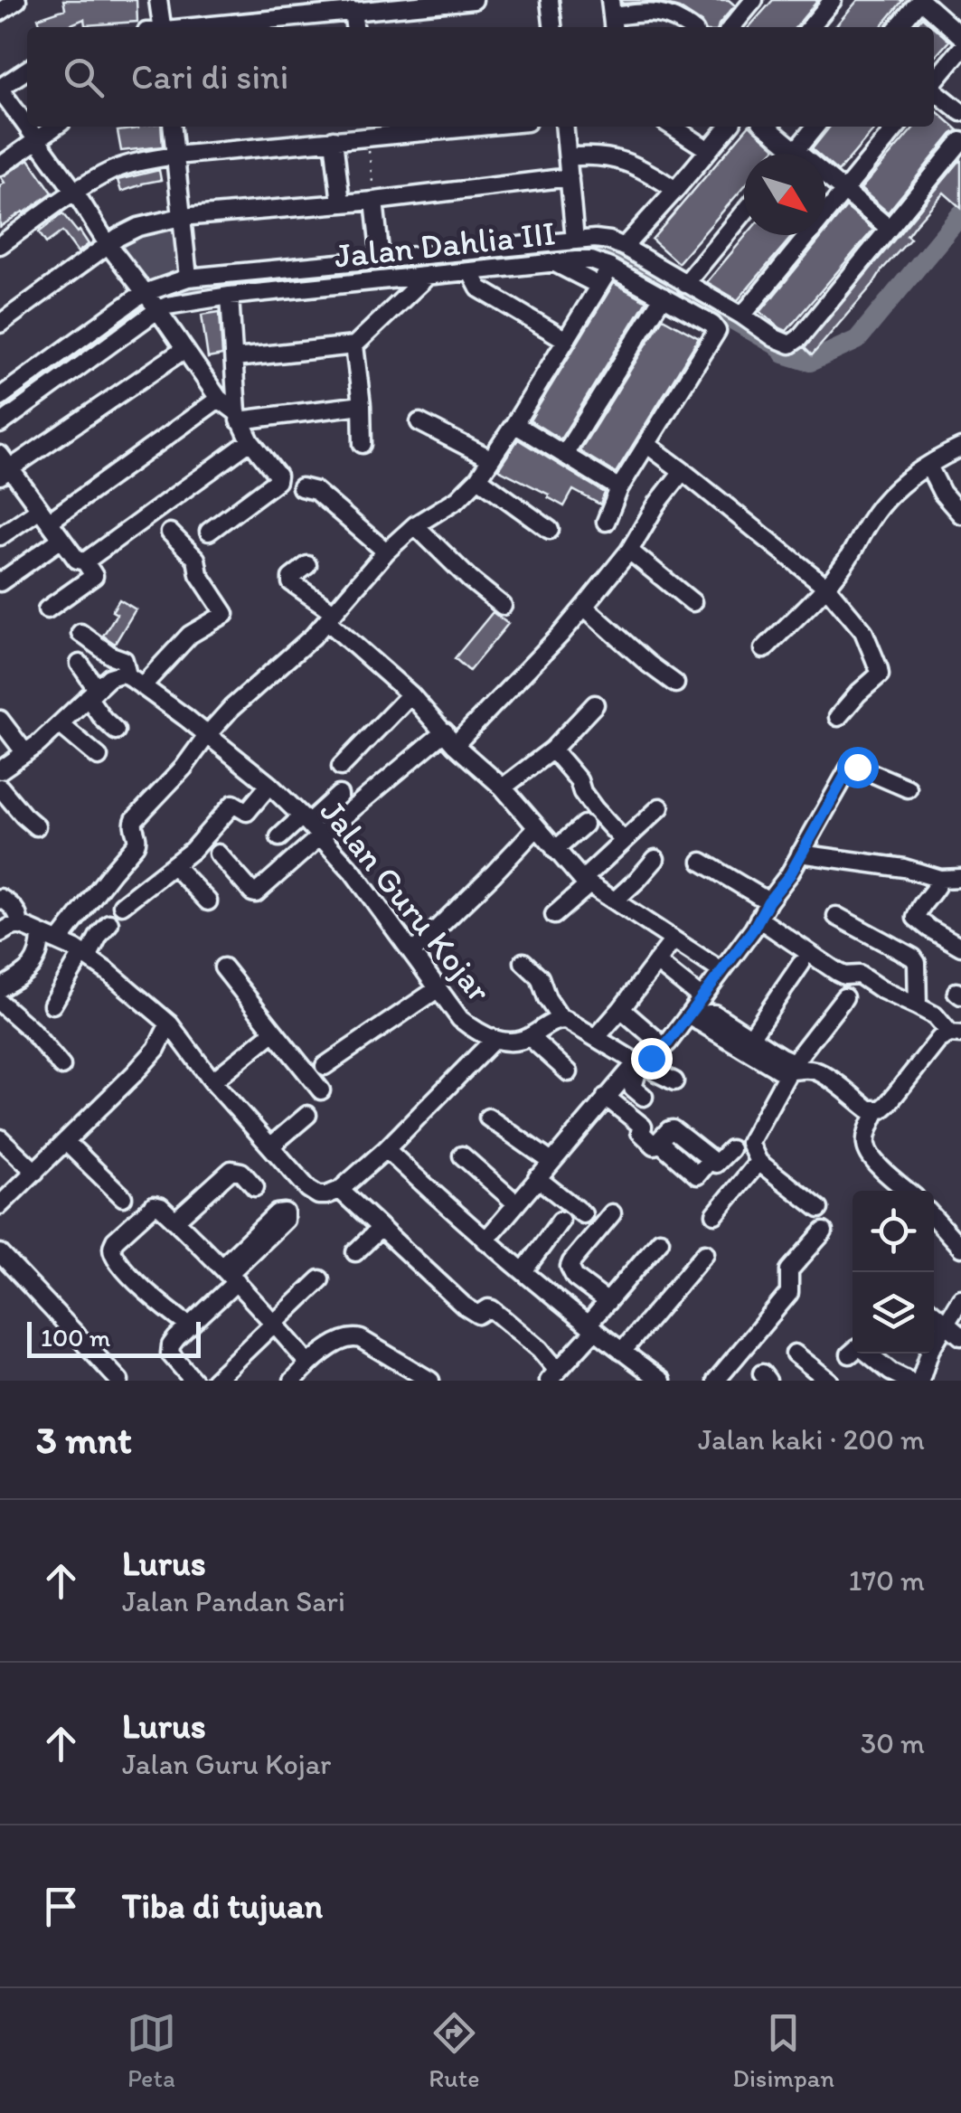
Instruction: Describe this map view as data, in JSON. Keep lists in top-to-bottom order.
{
  "streets": {
    "street": ["Jalan Dahlia III", "Jalan Guru Kojar"]
  },
  "scale_bar": "100 m",
  "north": "bottom right",
  "page": {
    "search": "Cari di sini",
    "scale": "100 m",
    "heading": ["3 mnt", "Jalan kaki · 200 m"],
    "list": [
      ["Lurus", "Jalan Pandan Sari", "170 m"],
      ["Lurus", "Jalan Guru Kojar", "30 m"],
      "Tiba di tujuan"
    ],
    "nav": ["Peta", "Rute", "Disimpan"]
  }
}
